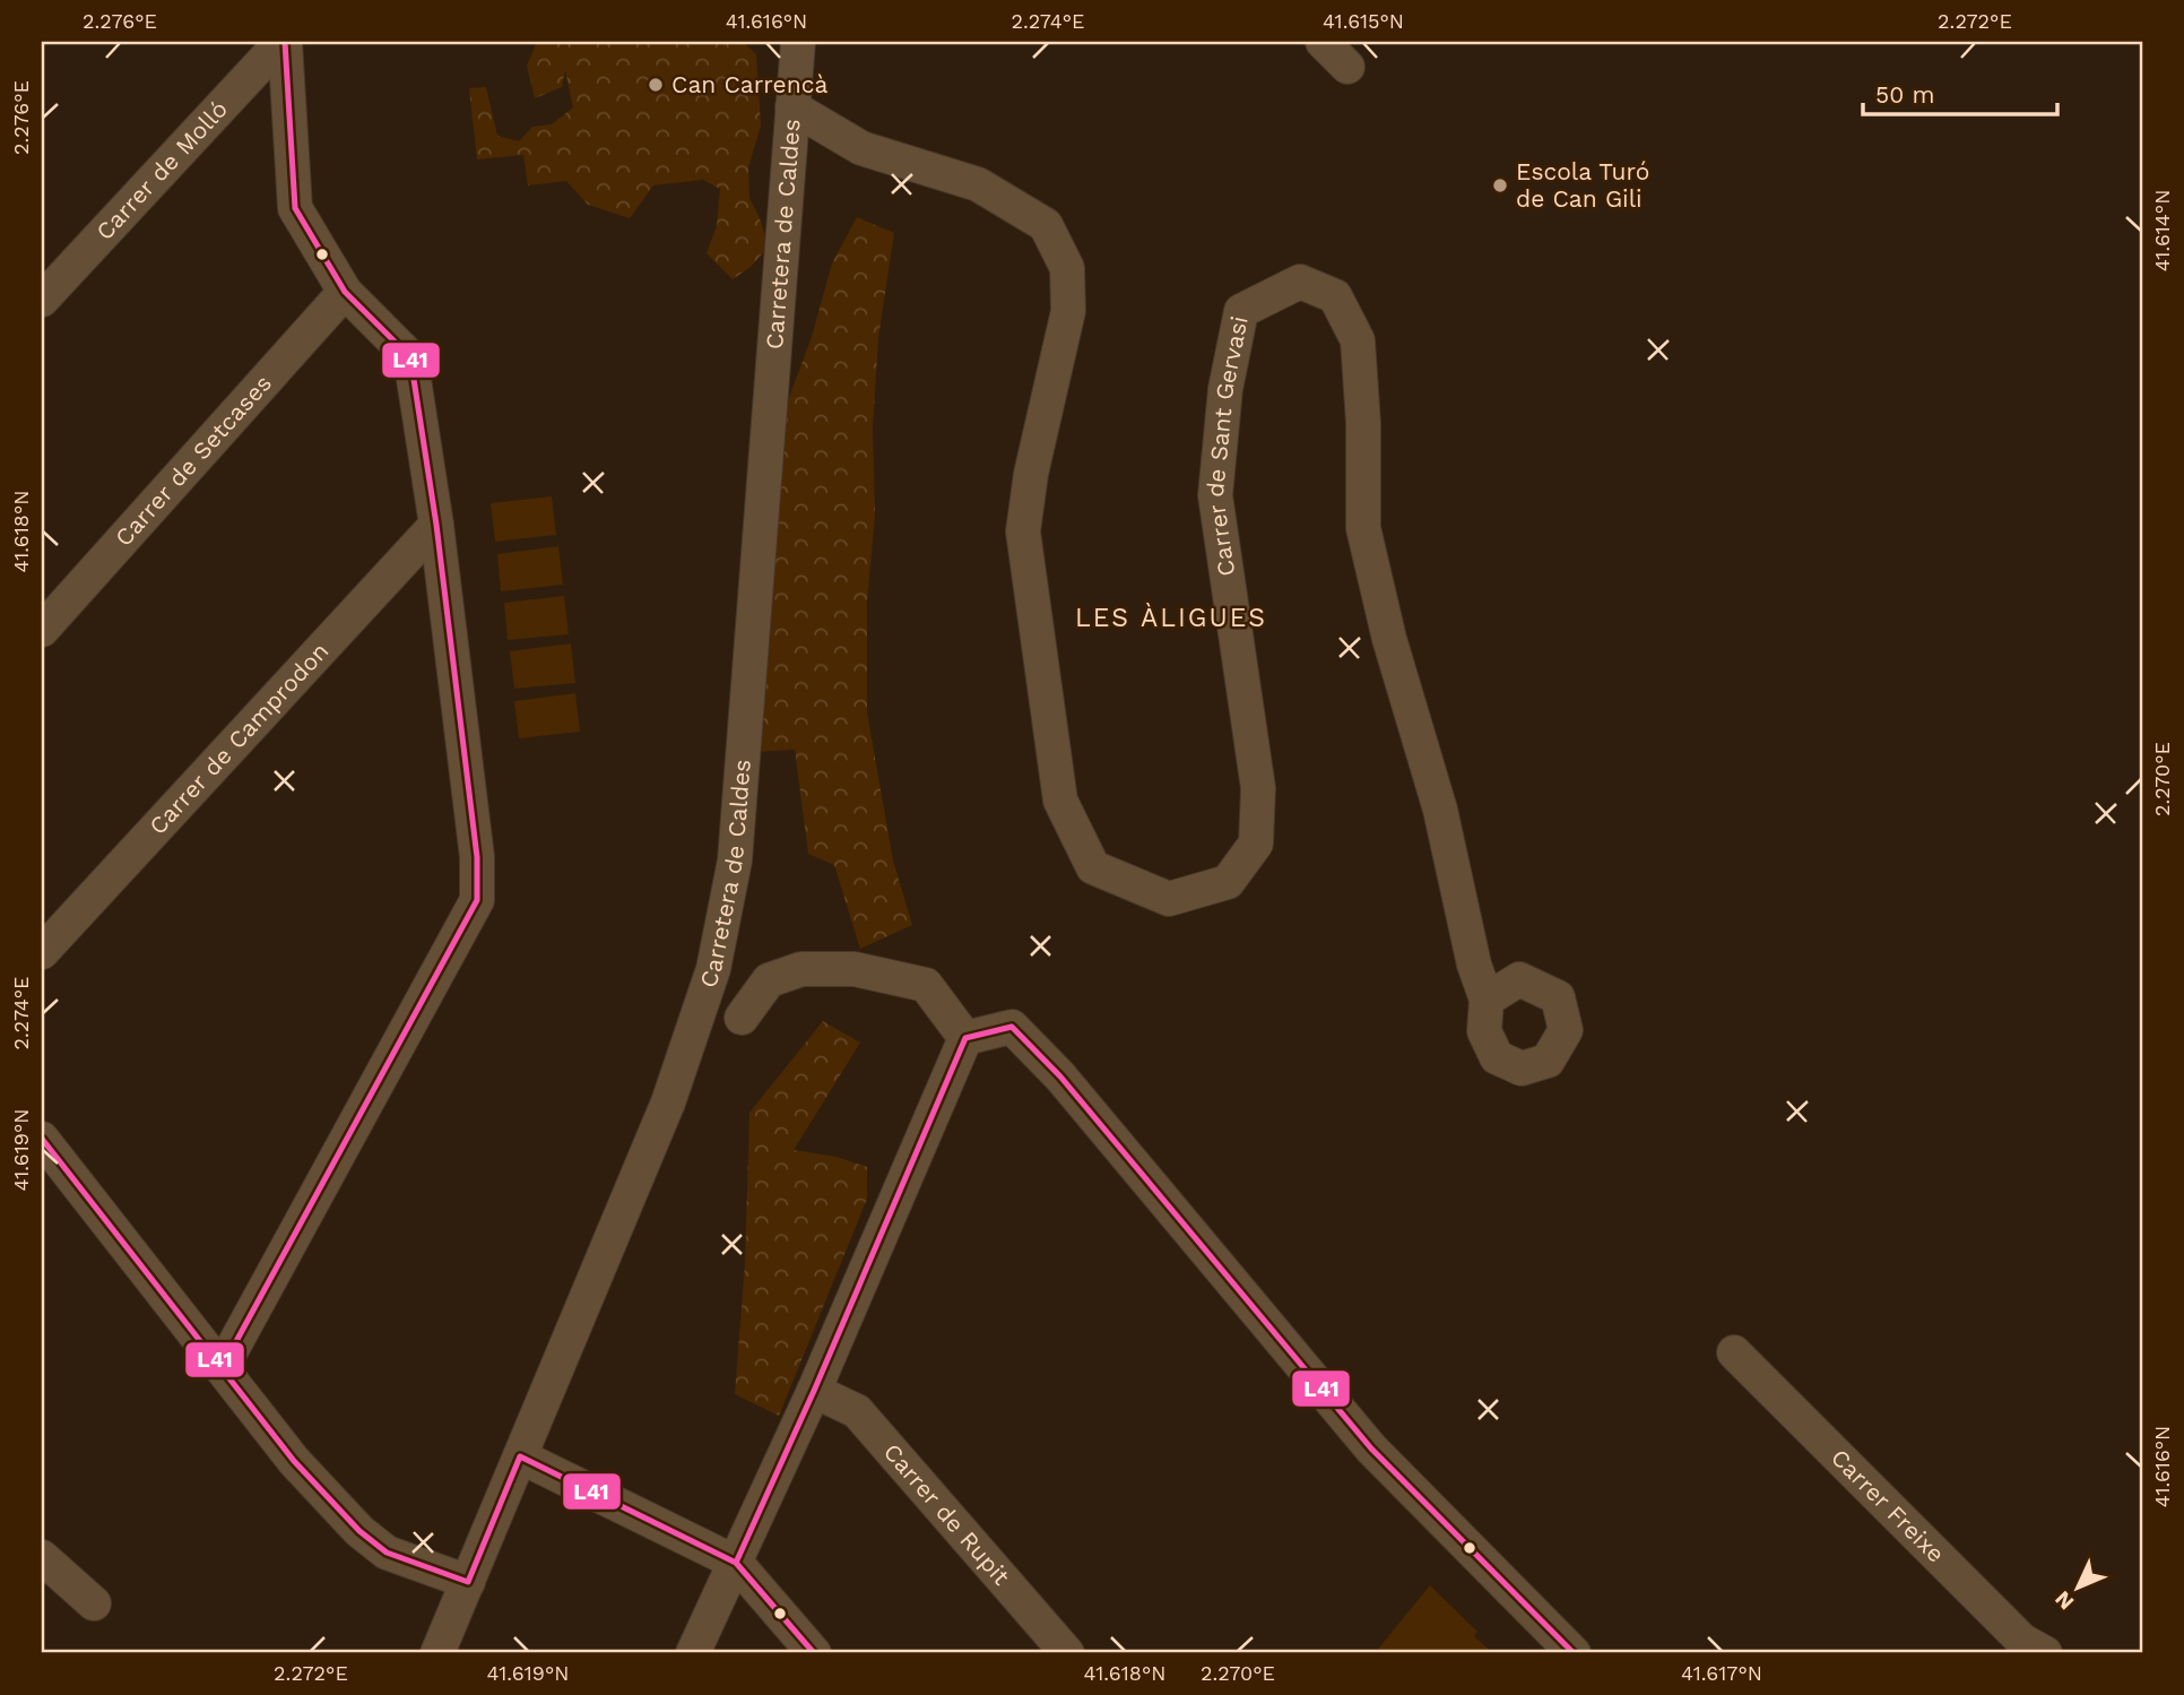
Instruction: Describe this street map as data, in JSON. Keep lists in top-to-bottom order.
{
  "streets": {
    "street": [
      "Carrer de Molló",
      "Carretera de Caldes",
      "Carrer de Sant Gervasi",
      "Carrer de Setcases",
      "Carrer de Camprodon",
      "Carrer Freixe",
      "Carrer de Rupit"
    ]
  },
  "crossings": [
    ["Carretera de Caldes", "Carrer de Sant Gervasi"]
  ],
  "districts": ["LES ÀLIGUES"],
  "places": ["Can Carrencà", "Escola Turó de Can Gili"],
  "lines": ["transit line L41"],
  "scale_bar": "50 m",
  "north": "bottom left",
  "coordinates": [
    "2.276°E",
    "41.616°N",
    "2.274°E",
    "41.615°N",
    "2.272°E",
    "41.614°N",
    "41.618°N",
    "2.270°E",
    "41.619°N",
    "41.617°N"
  ]
}
